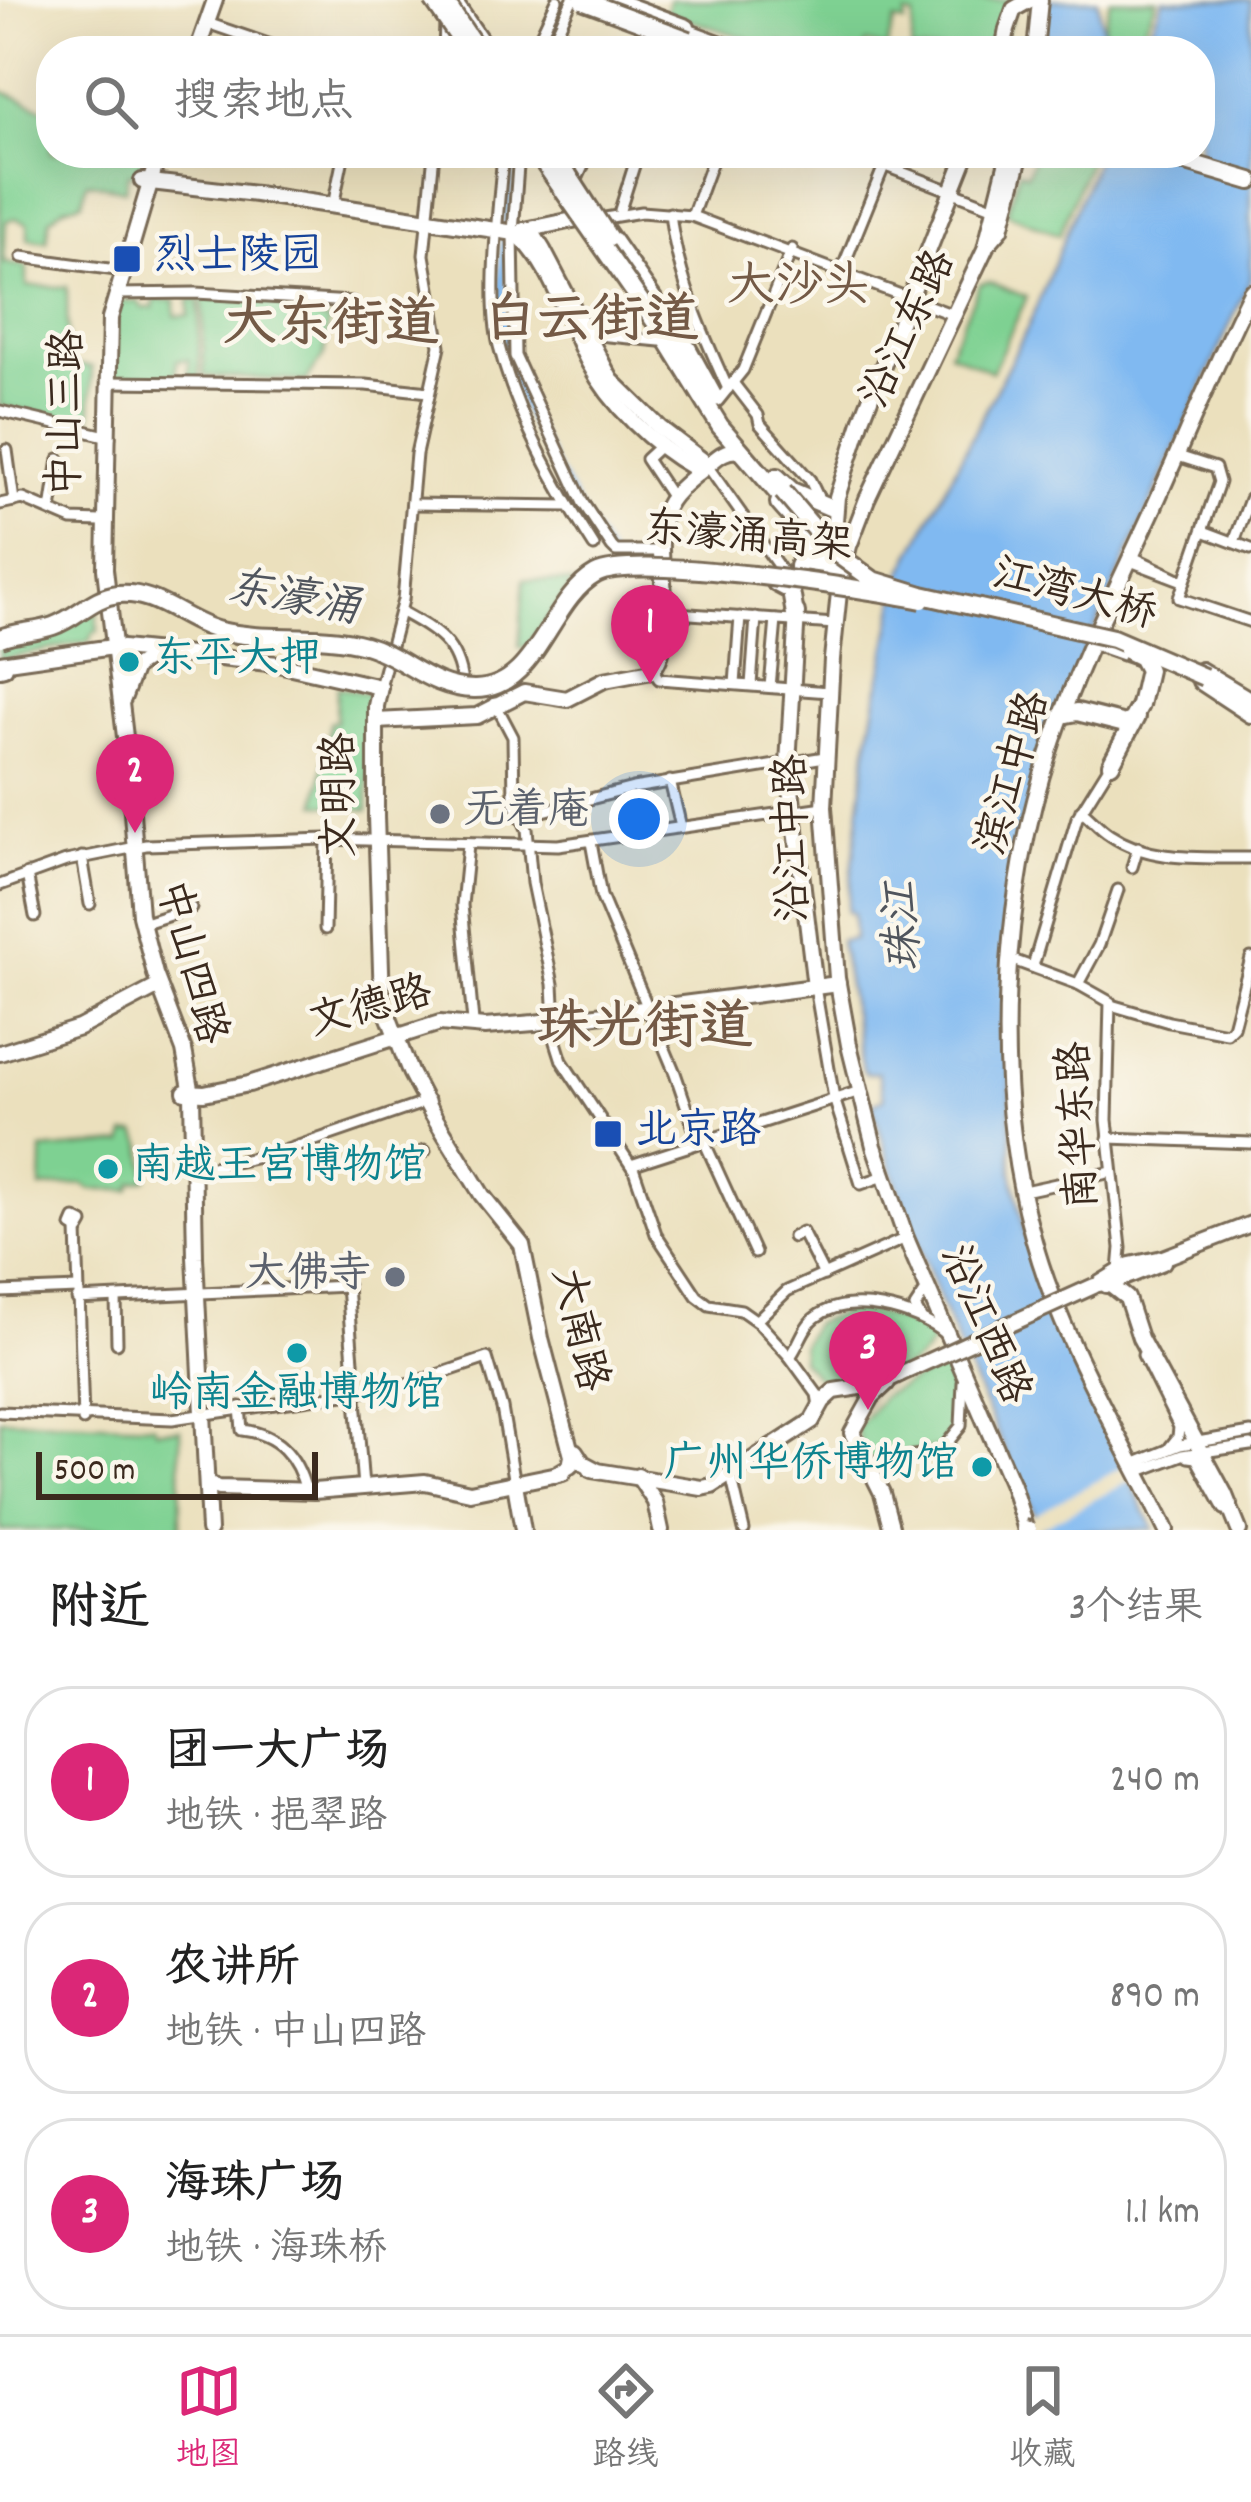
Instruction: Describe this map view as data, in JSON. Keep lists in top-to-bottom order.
{
  "streets": {
    "highway": ["东濠涌高架", "江湾大桥"],
    "main road": [
      "沿江东路",
      "中山三路",
      "滨江中路",
      "文明路",
      "沿江中路",
      "中山四路",
      "文德路",
      "沿江西路",
      "大南路"
    ],
    "street": ["南华东路"]
  },
  "crossings": [
    ["沿江东路", "沿江中路"],
    ["中山三路", "中山四路"],
    ["东濠涌高架", "江湾大桥"],
    ["文明路", "文德路"],
    ["文明路", "大南路"],
    ["沿江中路", "沿江西路"],
    ["中山四路", "文德路"]
  ],
  "districts": [
    "大沙头",
    "白云街道",
    "大东街道",
    "珠光街道"
  ],
  "water": ["东濠涌", "珠江"],
  "places": {
    "transit": ["烈士陵园", "北京路"],
    "other": [
      "东平大押",
      "无着庵",
      "南越王宫博物馆",
      "大佛寺",
      "岭南金融博物馆",
      "广州华侨博物馆"
    ]
  },
  "scale_bar": "500 m",
  "page": {
    "search": "搜索地点",
    "pins": ["1", "2", "3"],
    "scale": "500 m",
    "heading": ["附近", "3个结果"],
    "list": [
      {
        "mark": "1",
        "name": "团一大广场",
        "note": "地铁 · 挹翠路",
        "value": "240 m"
      },
      {
        "mark": "2",
        "name": "农讲所",
        "note": "地铁 · 中山四路",
        "value": "890 m"
      },
      {
        "mark": "3",
        "name": "海珠广场",
        "note": "地铁 · 海珠桥",
        "value": "1.1 km"
      }
    ],
    "nav": ["地图", "路线", "收藏"]
  }
}
